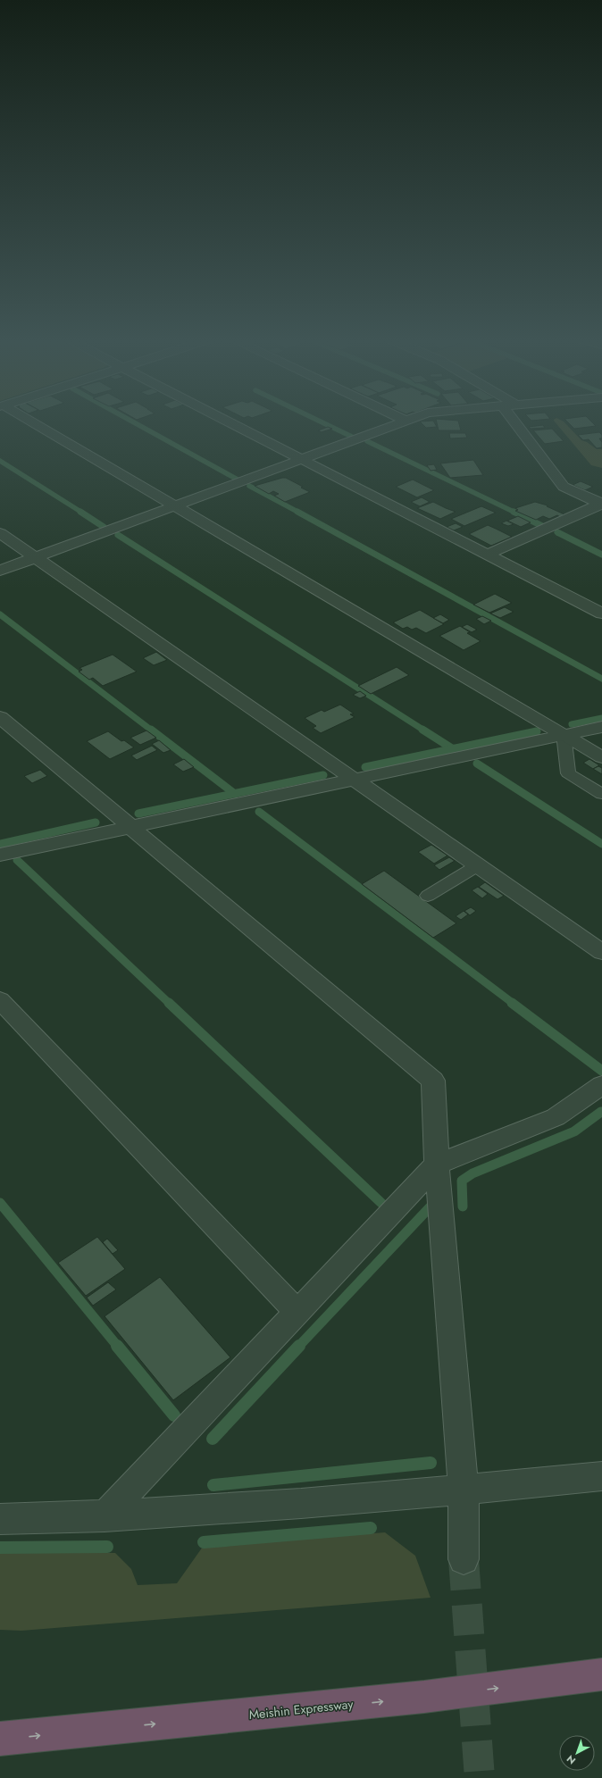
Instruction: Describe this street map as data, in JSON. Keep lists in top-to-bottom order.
{
  "streets": {
    "highway": ["Meishin Expressway"]
  },
  "one_way": ["Meishin Expressway"],
  "north": "bottom left"
}
